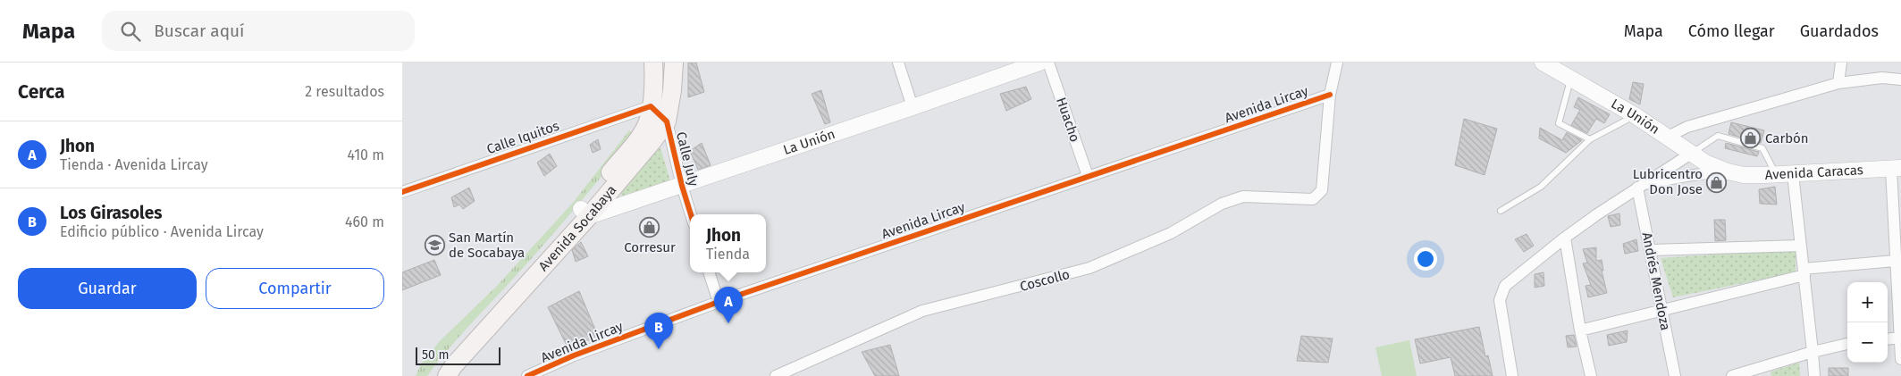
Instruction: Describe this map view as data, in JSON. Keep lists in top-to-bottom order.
{
  "streets": {
    "main road": ["La Unión", "Avenida Caracas", "Avenida Socabaya"],
    "street": [
      "Avenida Lircay",
      "Huacho",
      "Calle Iquitos",
      "Calle July",
      "Coscollo",
      "Andrés Mendoza"
    ]
  },
  "crossings": [
    ["Avenida Lircay", "Huacho"],
    ["Avenida Lircay", "Coscollo"],
    ["La Unión", "Calle July"],
    ["La Unión", "Avenida Caracas"],
    ["La Unión", "Avenida Socabaya"],
    ["Calle Iquitos", "Calle July"],
    ["Calle Iquitos", "Avenida Socabaya"],
    ["Calle July", "Avenida Socabaya"]
  ],
  "places": {
    "shop": ["Carbón", "Lubricentro Don Jose", "Corresur"],
    "school or university": ["San Martín de Socabaya"]
  },
  "scale_bar": "50 m",
  "page": {
    "header": "Mapa",
    "search": "Buscar aquí",
    "nav": ["Mapa", "Cómo llegar", "Guardados"],
    "heading": ["Cerca", "2 resultados"],
    "list": [
      {
        "mark": "A",
        "name": "Jhon",
        "note": "Tienda · Avenida Lircay",
        "value": "410 m"
      },
      {
        "mark": "B",
        "name": "Los Girasoles",
        "note": "Edificio público · Avenida Lircay",
        "value": "460 m"
      }
    ],
    "popup": ["Jhon", "Tienda"],
    "buttons": ["Guardar", "Compartir"],
    "map_buttons": ["+", "−"],
    "pins": ["A", "B"],
    "scale": "50 m"
  }
}
